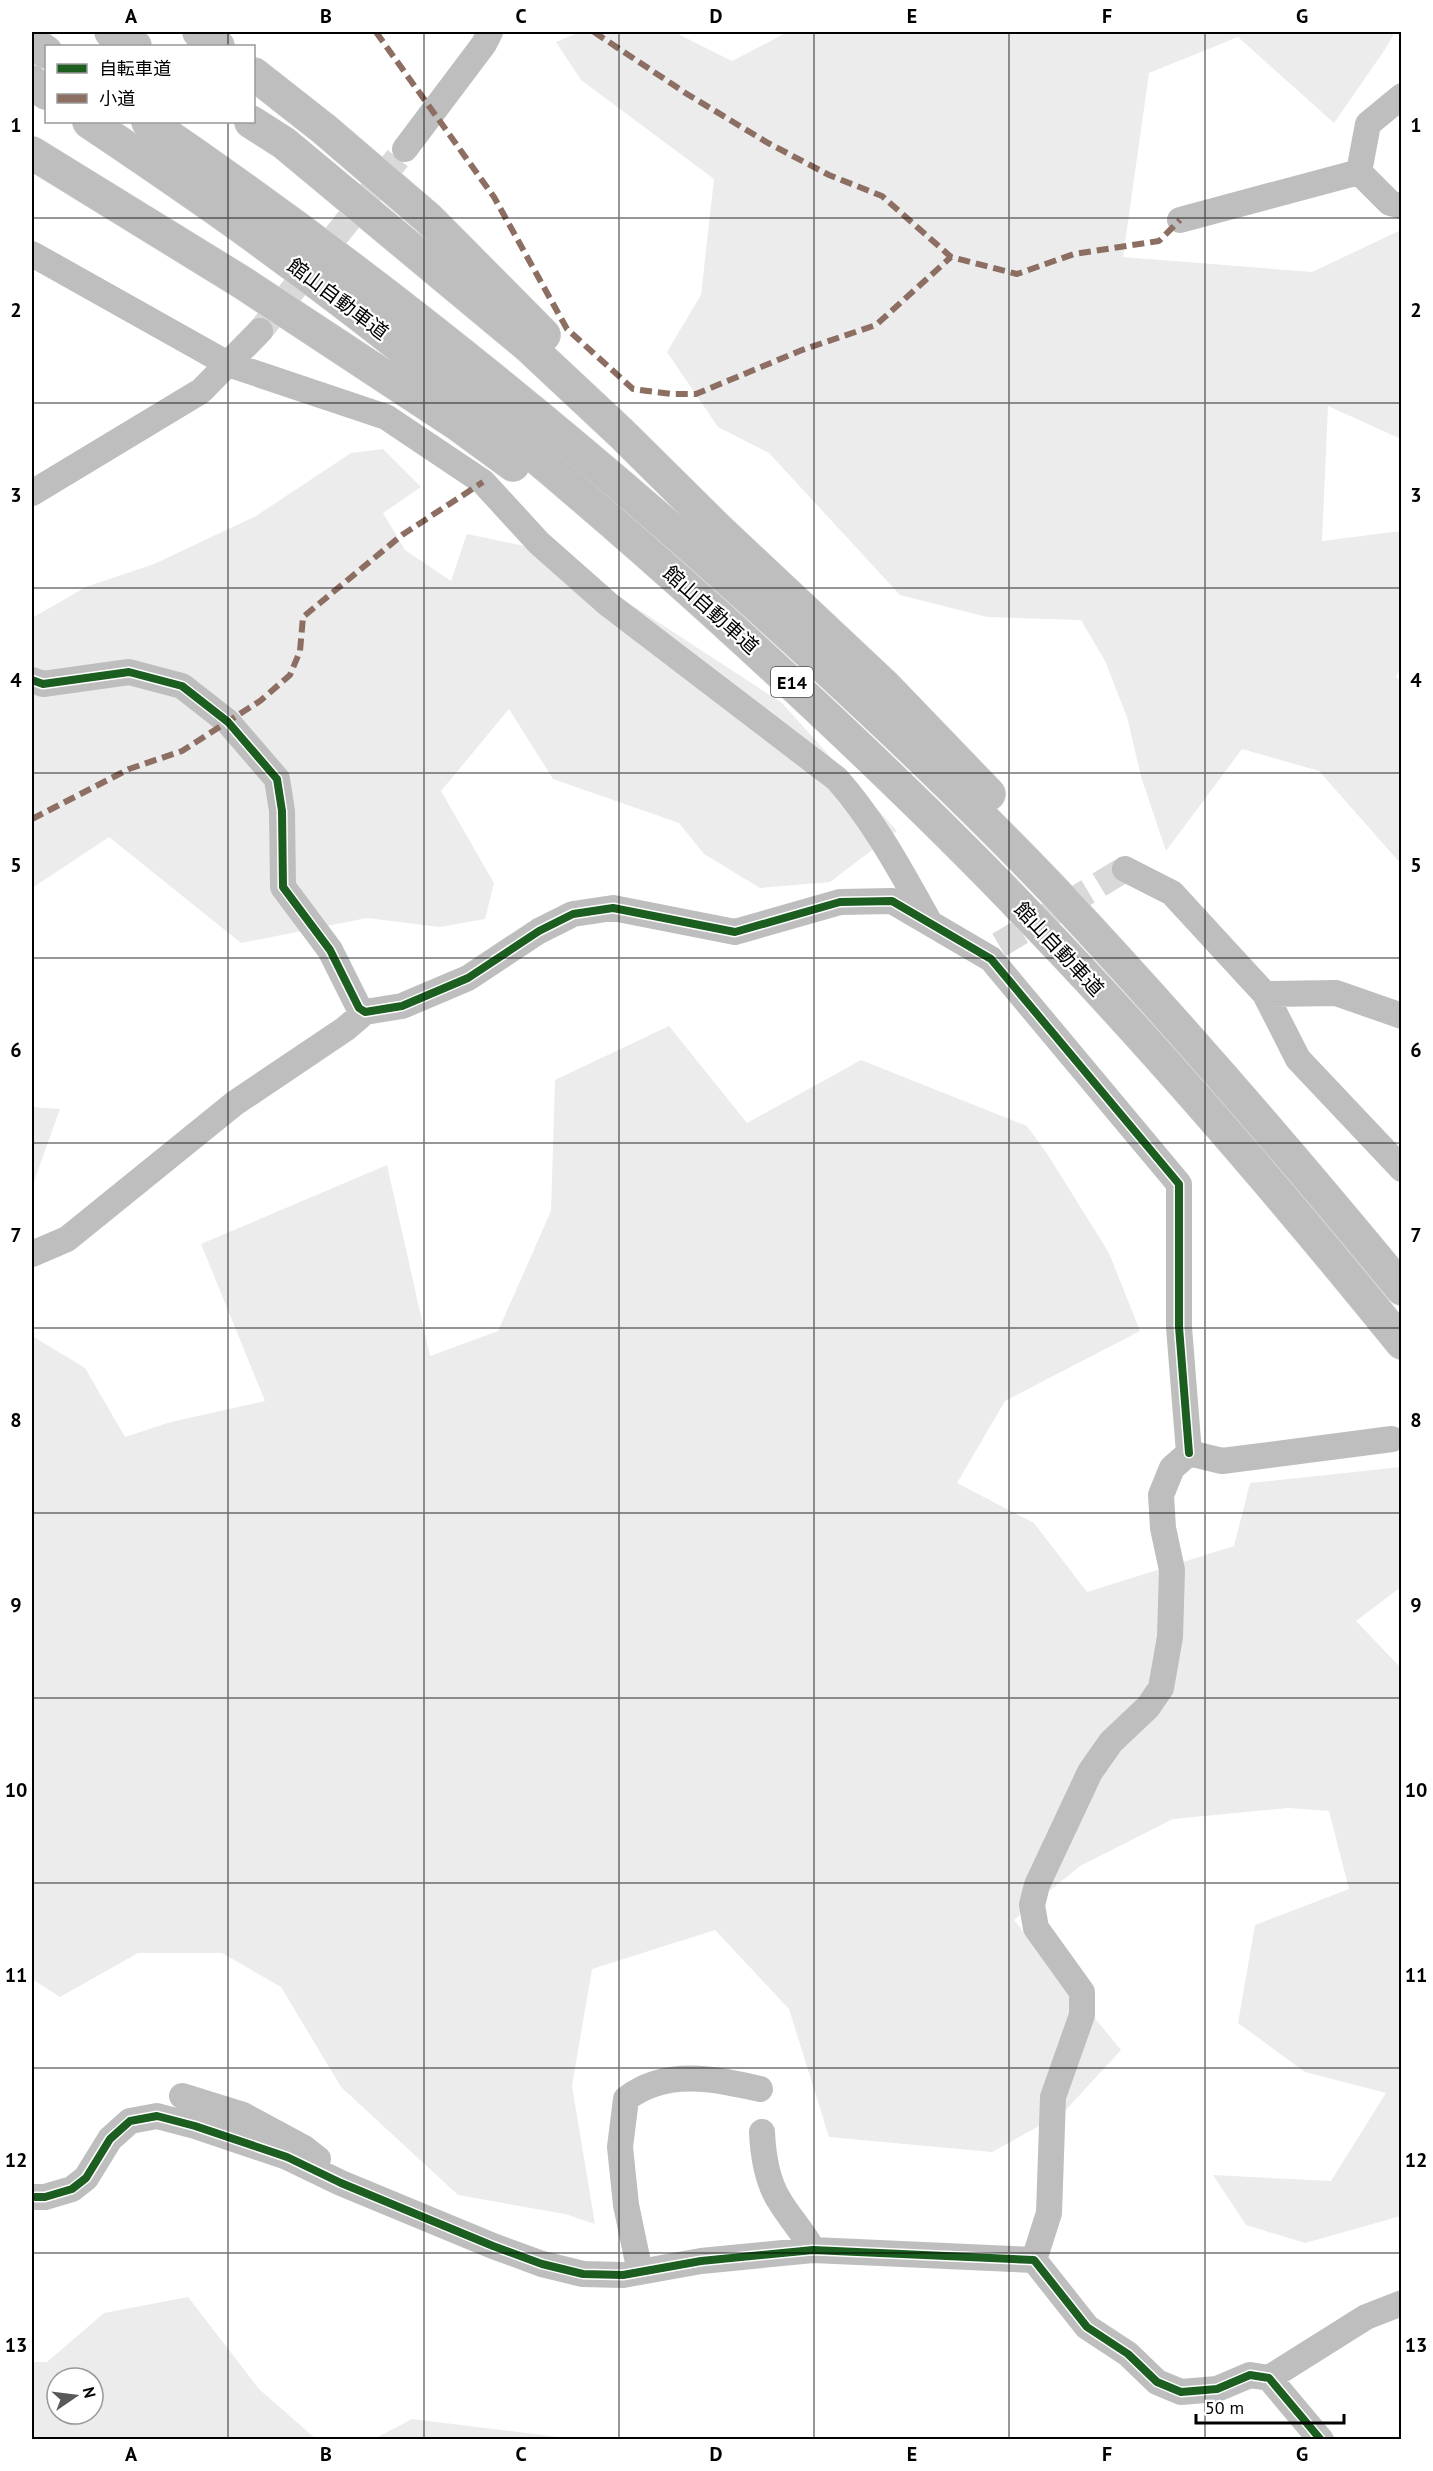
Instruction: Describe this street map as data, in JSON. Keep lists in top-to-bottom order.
{
  "streets": {
    "highway": ["館山自動車道", "E14"]
  },
  "legend": ["自転車道", "小道"],
  "scale_bar": "50 m",
  "north": "right",
  "grid": {
    "columns": [
      "A",
      "B",
      "C",
      "D",
      "E",
      "F",
      "G"
    ],
    "rows": [
      "1",
      "2",
      "3",
      "4",
      "5",
      "6",
      "7",
      "8",
      "9",
      "10",
      "11",
      "12",
      "13"
    ]
  }
}
